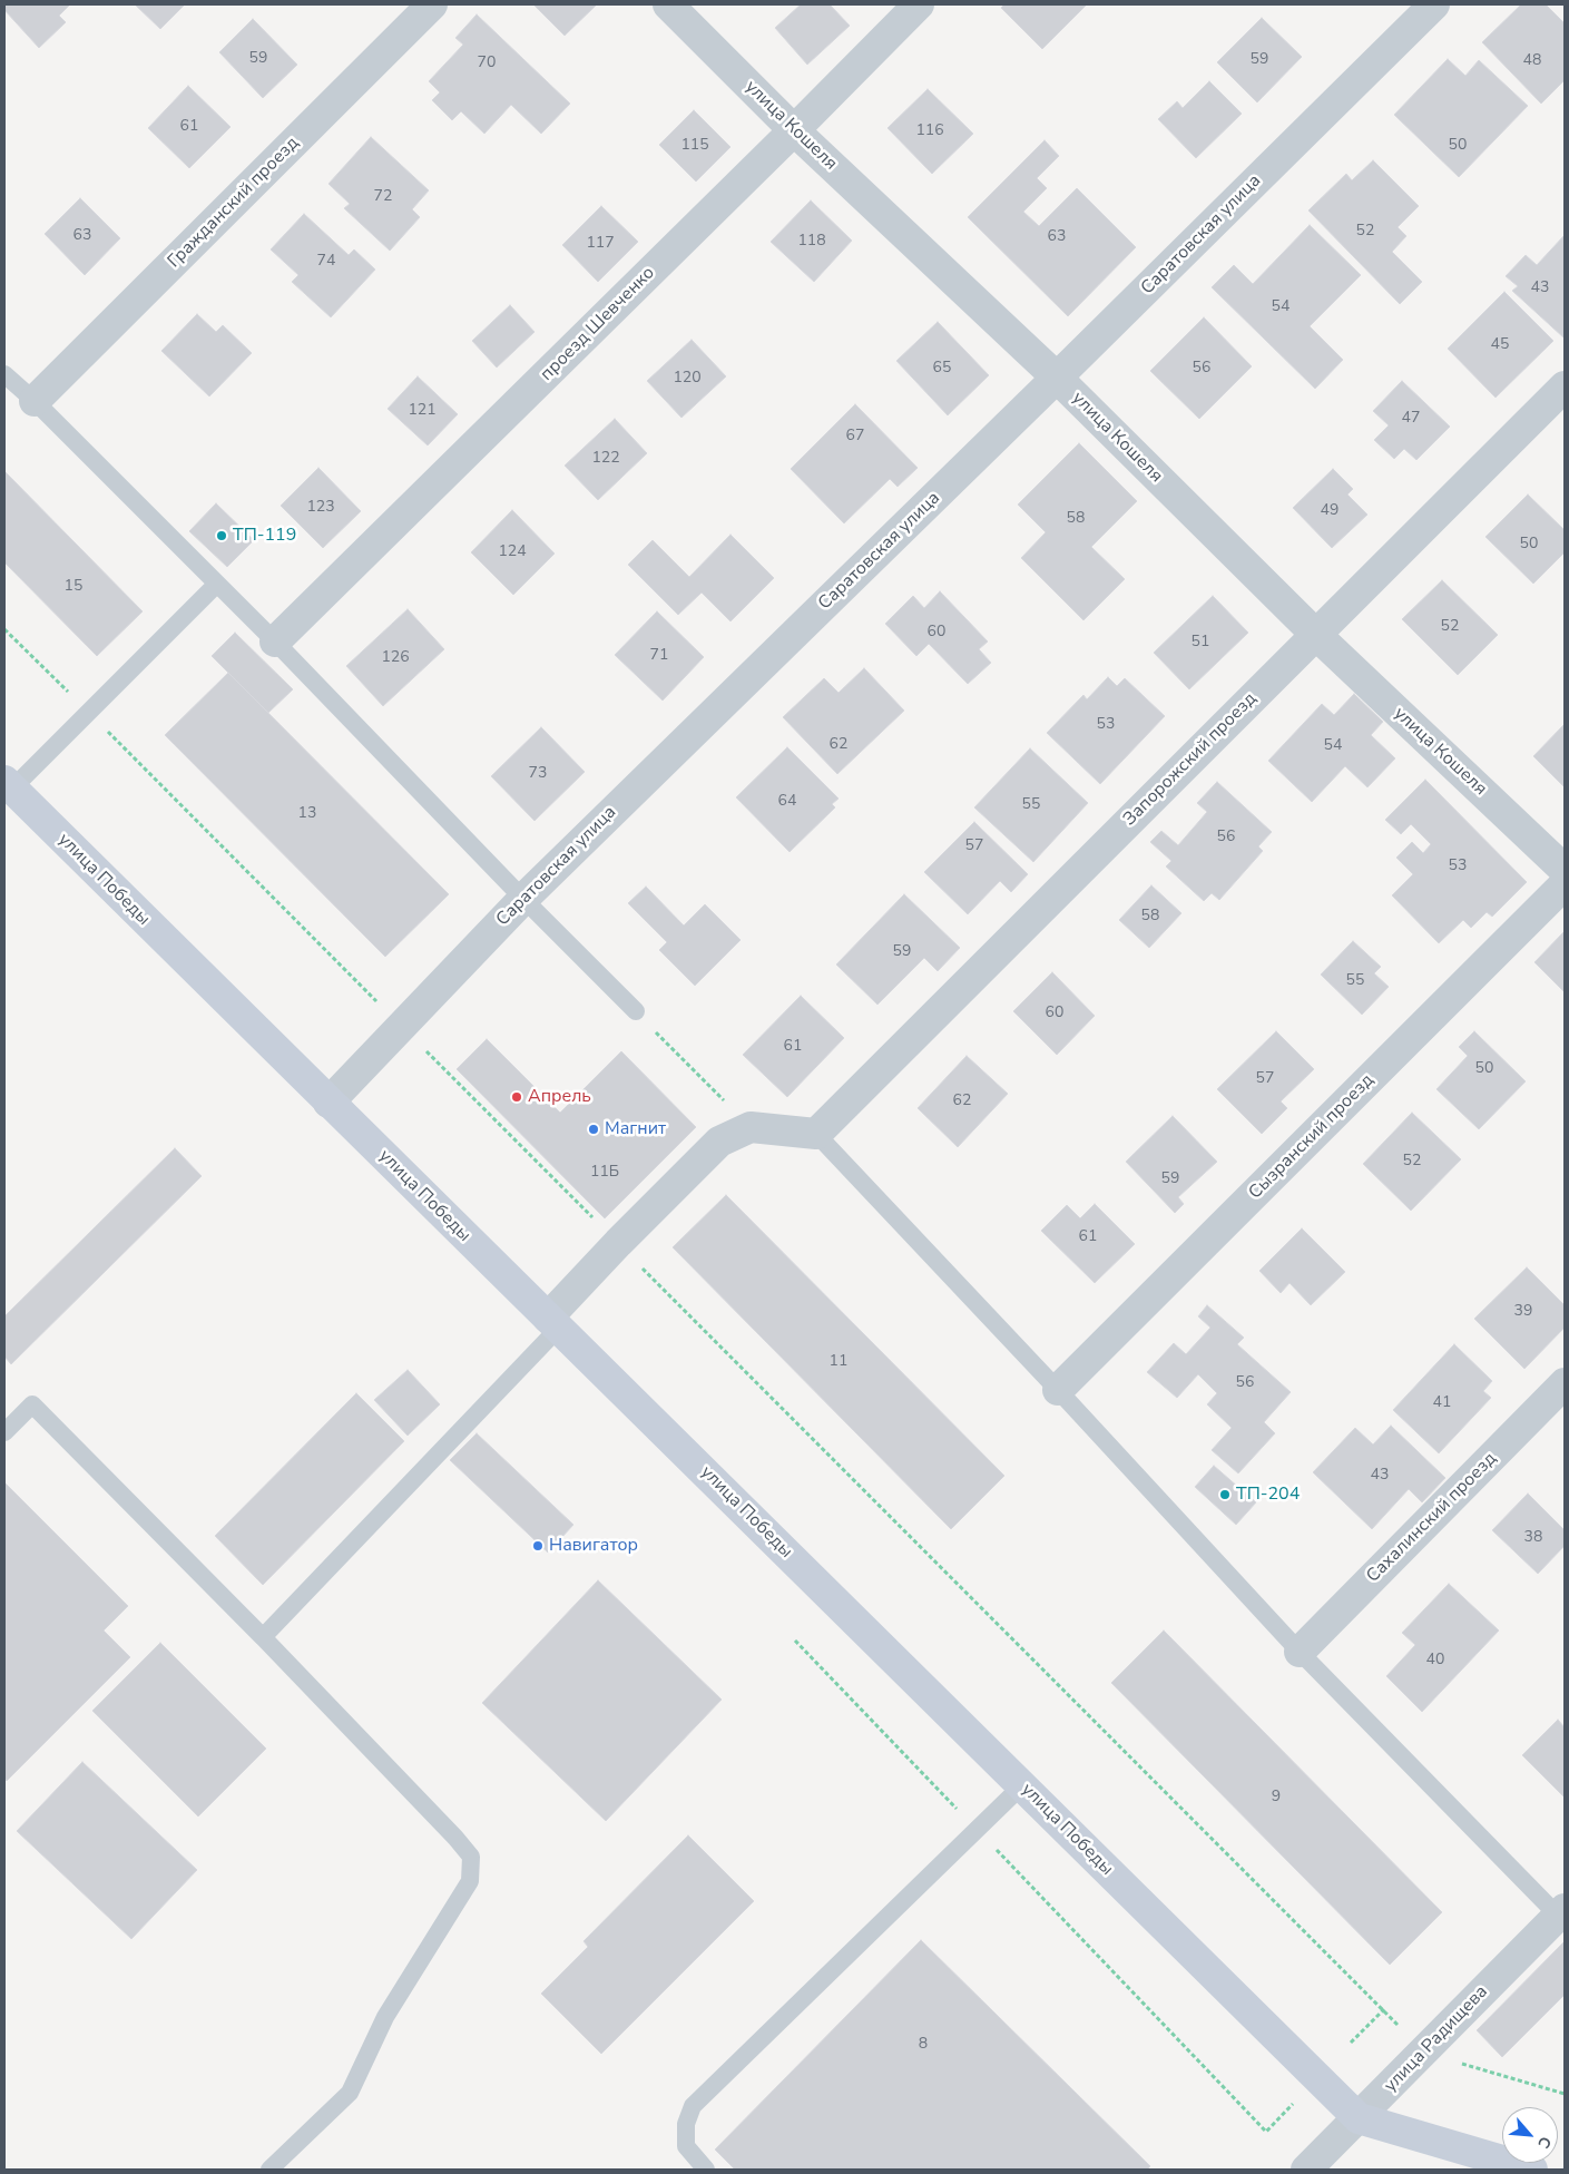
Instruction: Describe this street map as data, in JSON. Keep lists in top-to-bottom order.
{
  "streets": {
    "main road": ["улица Победы"],
    "street": [
      "улица Кошеля",
      "Гражданский проезд",
      "Саратовская улица",
      "проезд Шевченко",
      "Запорожский проезд",
      "Сызранский проезд",
      "Сахалинский проезд",
      "улица Радищева"
    ]
  },
  "crossings": [
    ["улица Кошеля", "Саратовская улица"],
    ["улица Кошеля", "проезд Шевченко"],
    ["улица Кошеля", "Запорожский проезд"],
    ["Саратовская улица", "улица Победы"],
    ["улица Победы", "улица Радищева"]
  ],
  "places": [
    "ТП-119",
    "Апрель",
    "Магнит",
    "ТП-204",
    "Навигатор"
  ],
  "house_numbers": [
    "59",
    "59",
    "48",
    "70",
    "61",
    "116",
    "115",
    "50",
    "72",
    "52",
    "63",
    "63",
    "118",
    "117",
    "74",
    "43",
    "54",
    "45",
    "65",
    "56",
    "120",
    "121",
    "47",
    "67",
    "122",
    "123",
    "49",
    "58",
    "50",
    "124",
    "15",
    "52",
    "60",
    "51",
    "71",
    "126",
    "53",
    "62",
    "54",
    "73",
    "64",
    "55",
    "13",
    "56",
    "57",
    "53",
    "58",
    "59",
    "55",
    "60",
    "61",
    "50",
    "57",
    "62",
    "52",
    "11Б",
    "59",
    "61",
    "39",
    "11",
    "56",
    "41",
    "43",
    "38",
    "40",
    "9",
    "8"
  ],
  "north": "bottom right"
}
